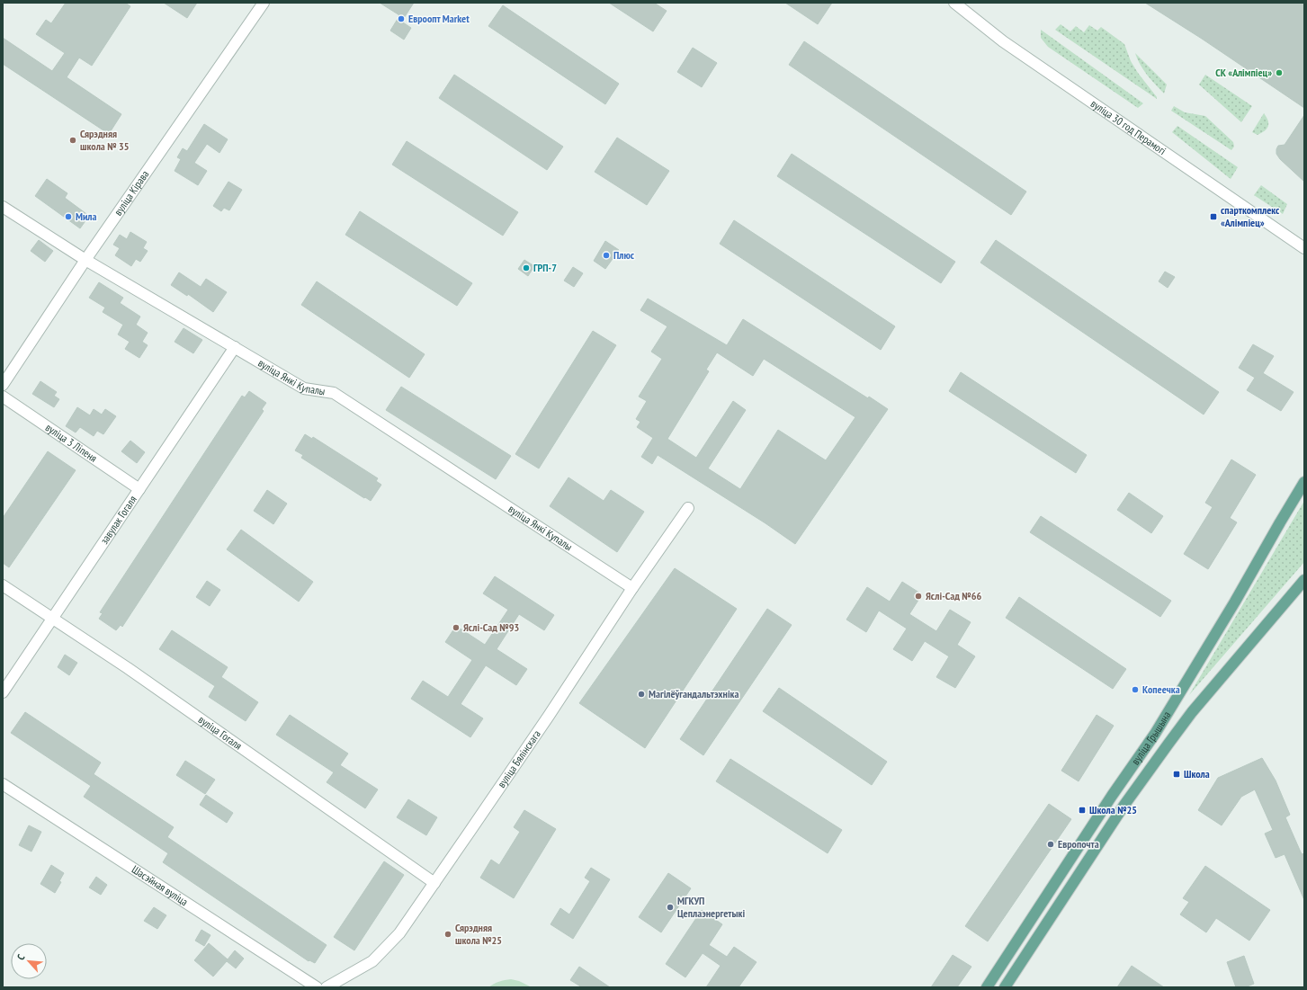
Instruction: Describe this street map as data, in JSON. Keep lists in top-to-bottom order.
{
  "streets": {
    "main road": ["вуліца Грышына"],
    "street": [
      "вуліца 30 год Перамогі",
      "вуліца Кірава",
      "вуліца Янкі Купалы",
      "вуліца 3 Ліпеня",
      "завулак Гогаля",
      "вуліца Гогаля",
      "вуліца Бялінскага",
      "Шасэйная вуліца"
    ]
  },
  "crossings": [
    ["вуліца Кірава", "вуліца Янкі Купалы"],
    ["вуліца Янкі Купалы", "завулак Гогаля"],
    ["вуліца Янкі Купалы", "вуліца Бялінскага"],
    ["вуліца 3 Ліпеня", "завулак Гогаля"],
    ["завулак Гогаля", "вуліца Гогаля"],
    ["вуліца Гогаля", "вуліца Бялінскага"]
  ],
  "places": {
    "other": [
      "Евроопт Market",
      "СК «Алімпіец»",
      "Сярэдняя школа № 35",
      "Мила",
      "Плюс",
      "ГРП-7",
      "Яслі-Сад №66",
      "Яслі-Сад №93",
      "Копеечка",
      "Магілёўгандальтэхніка",
      "Европочта",
      "МГКУП Цеплаэнергетыкі",
      "Сярэдняя школа №25"
    ],
    "transit": ["спарткомплекс «Алімпіец»", "Школа", "Школа №25"]
  },
  "north": "top left"
}
